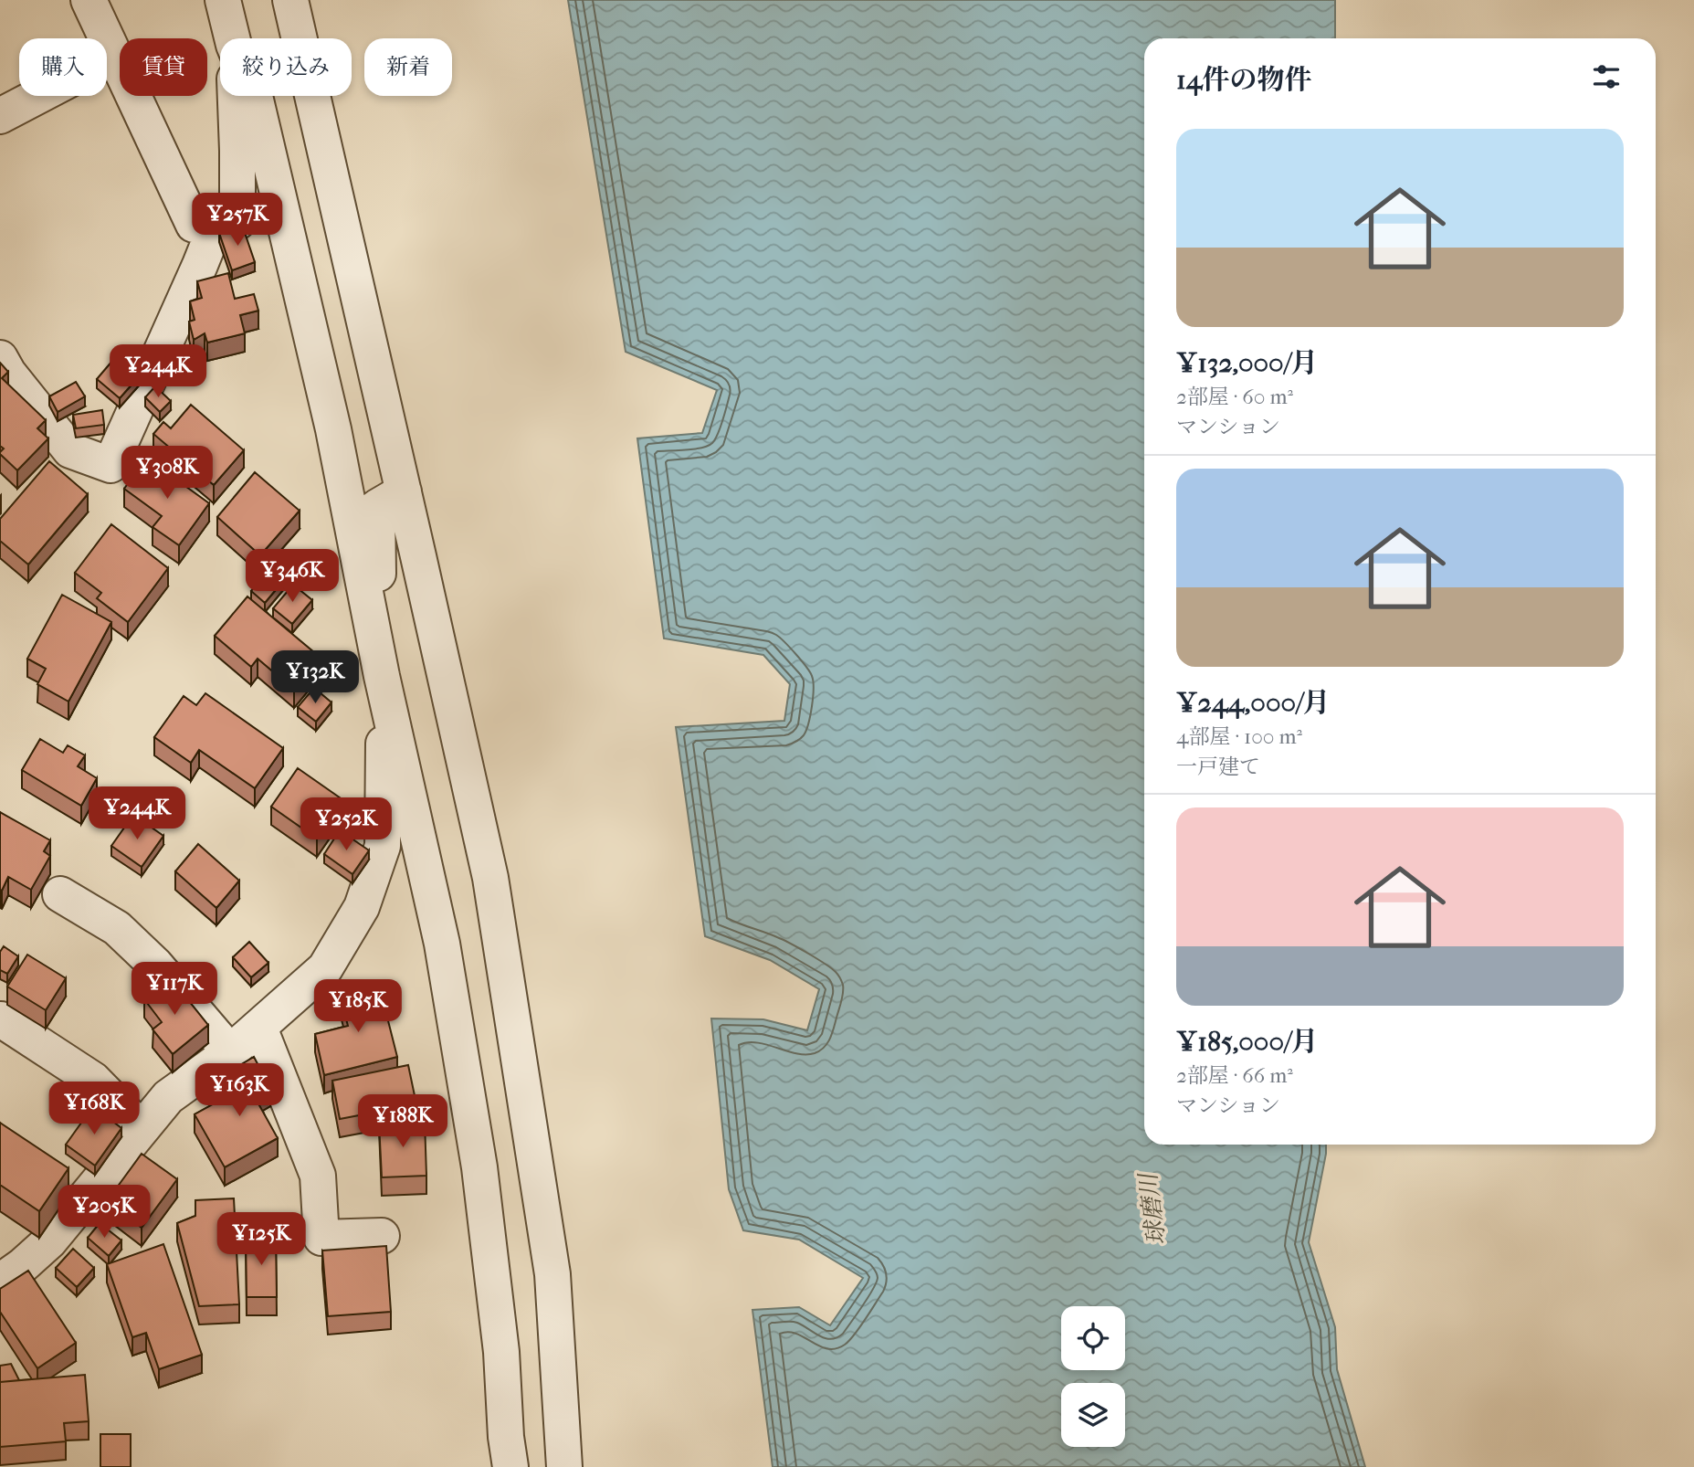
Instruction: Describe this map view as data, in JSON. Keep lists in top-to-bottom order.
{
  "water": ["球磨川"],
  "page": {
    "chip": [
      "購入",
      "賃貸",
      "絞り込み",
      "新着"
    ],
    "heading": "14件の物件",
    "list": [
      {
        "name": "¥132,000/月",
        "note": "2部屋 · 60 m² · マンション"
      },
      {
        "name": "¥244,000/月",
        "note": "4部屋 · 100 m² · 一戸建て"
      },
      {
        "name": "¥185,000/月",
        "note": "2部屋 · 66 m² · マンション"
      }
    ],
    "price": [
      "¥257K",
      "¥244K",
      "¥308K",
      "¥346K",
      "¥132K",
      "¥244K",
      "¥252K",
      "¥117K",
      "¥185K",
      "¥163K",
      "¥168K",
      "¥188K",
      "¥205K",
      "¥125K"
    ]
  }
}
